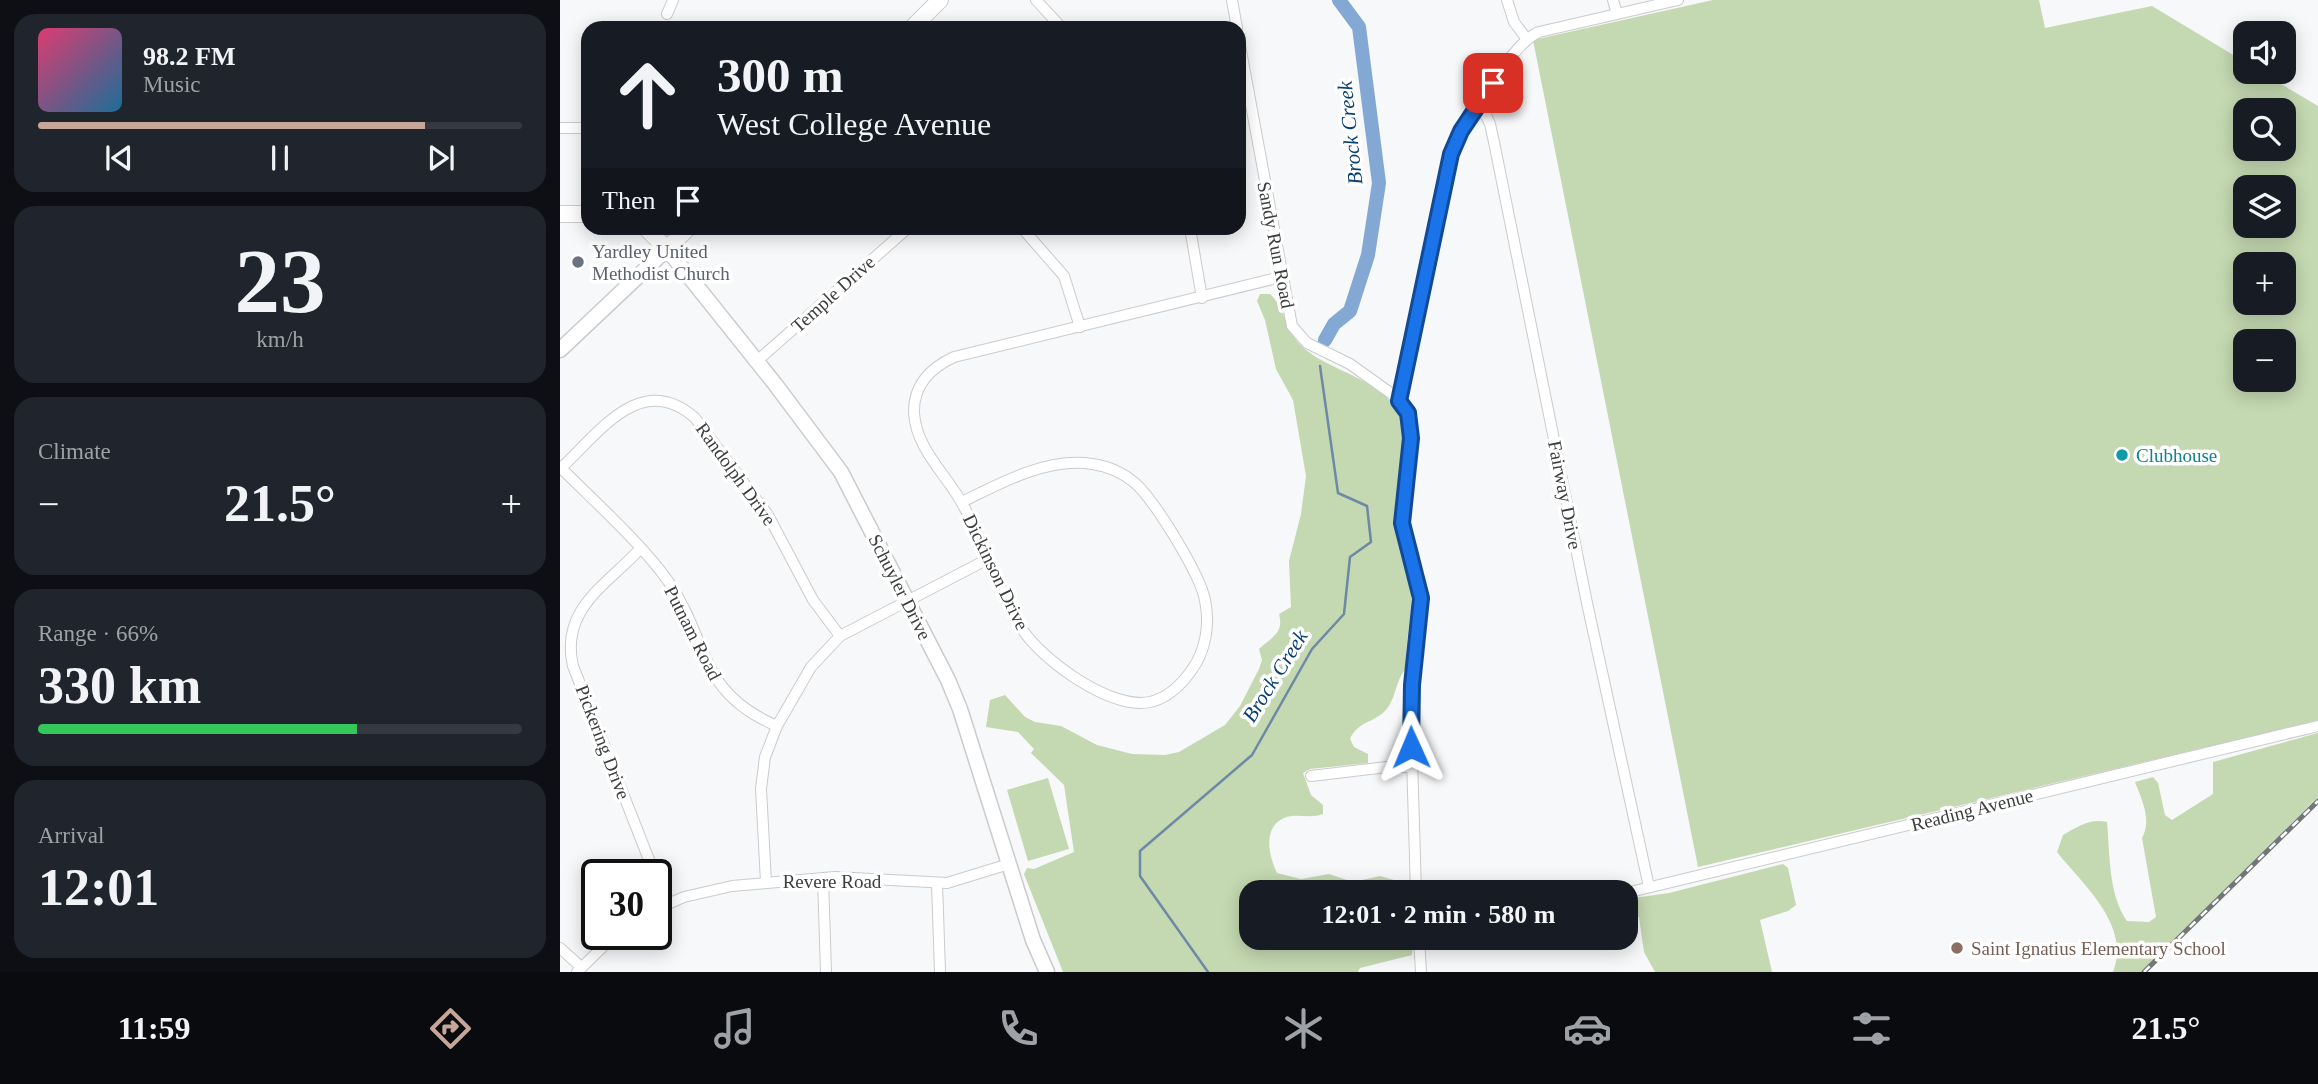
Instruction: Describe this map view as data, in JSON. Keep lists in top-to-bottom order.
{
  "streets": {
    "street": [
      "Sandy Run Road",
      "Temple Drive",
      "Randolph Drive",
      "Fairway Drive",
      "Dickinson Drive",
      "Schuyler Drive",
      "Putnam Road",
      "Pickering Drive",
      "Reading Avenue",
      "Revere Road"
    ]
  },
  "crossings": [
    ["Sandy Run Road", "Dickinson Drive"],
    ["Temple Drive", "Schuyler Drive"],
    ["Randolph Drive", "Putnam Road"],
    ["Fairway Drive", "Reading Avenue"],
    ["Schuyler Drive", "Revere Road"],
    ["Putnam Road", "Pickering Drive"]
  ],
  "water": ["Brock Creek"],
  "places": ["Yardley United Methodist Church", "Clubhouse", "Saint Ignatius Elementary School"],
  "page": {
    "map_buttons": ["+", "−"],
    "turn": ["300 m", "West College Avenue"],
    "song": ["98.2 FM", "Music"],
    "then": "Then",
    "tile": [
      ["23", "km/h"],
      "Climate",
      ["Range · 66%", "330 km"],
      ["Arrival", "12:01"]
    ],
    "heat": ["−", "21.5°", "+"],
    "limit": "30",
    "trip": "12:01 · 2 min · 580 m",
    "tabs": ["11:59", "21.5°"]
  }
}
